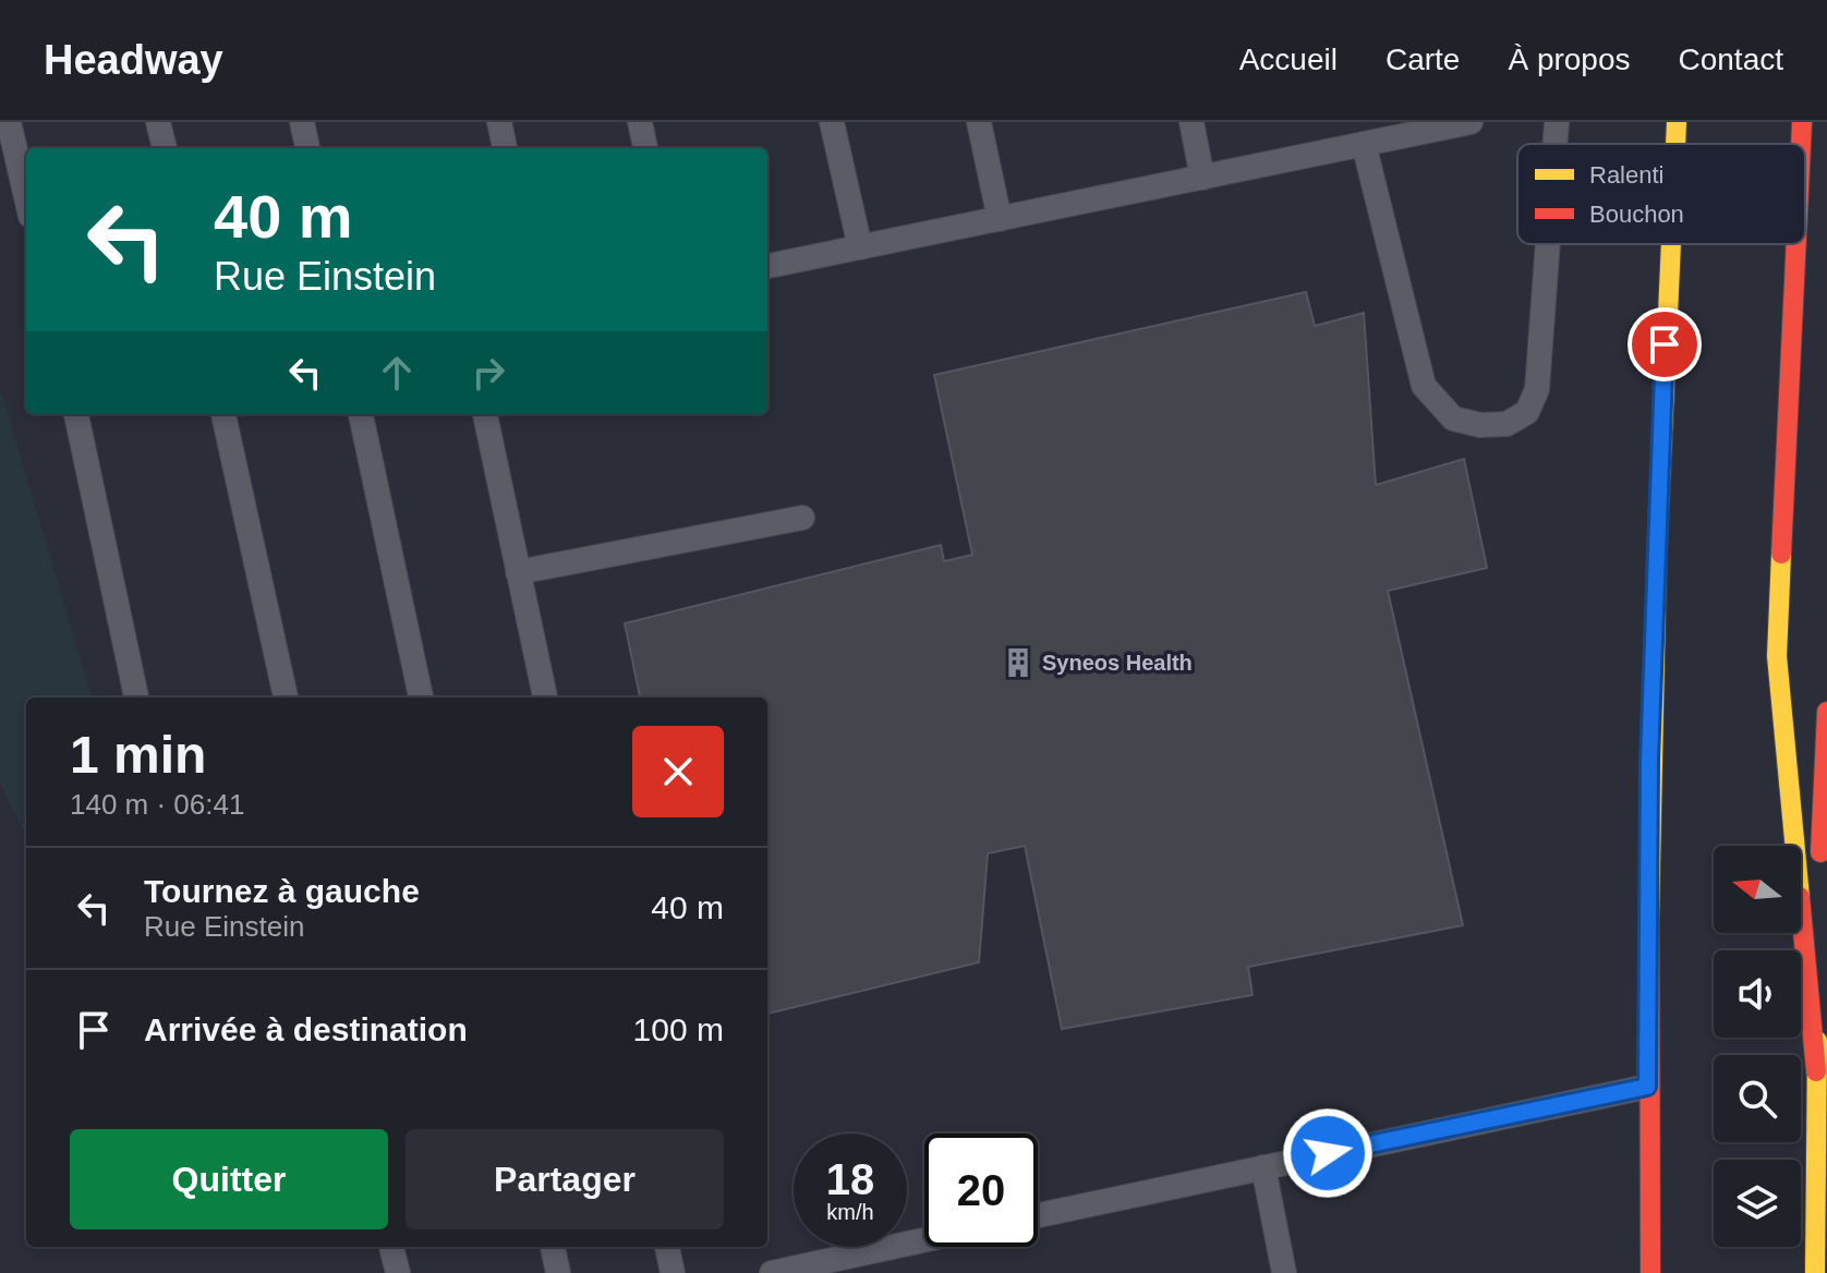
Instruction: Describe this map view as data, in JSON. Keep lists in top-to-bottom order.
{
  "places": {
    "building": ["Syneos Health"]
  },
  "legend": ["Ralenti", "Bouchon"],
  "north": "left",
  "page": {
    "header": "Headway",
    "nav": [
      "Accueil",
      "Carte",
      "À propos",
      "Contact"
    ],
    "turn": ["40 m", "Rue Einstein"],
    "heading": ["1 min", "140 m · 06:41"],
    "list": [
      {
        "name": "Tournez à gauche",
        "note": "Rue Einstein",
        "value": "40 m"
      },
      {
        "name": "Arrivée à destination",
        "value": "100 m"
      }
    ],
    "buttons": ["Quitter", "Partager"],
    "speed": "18 km/h",
    "limit": "20"
  }
}
